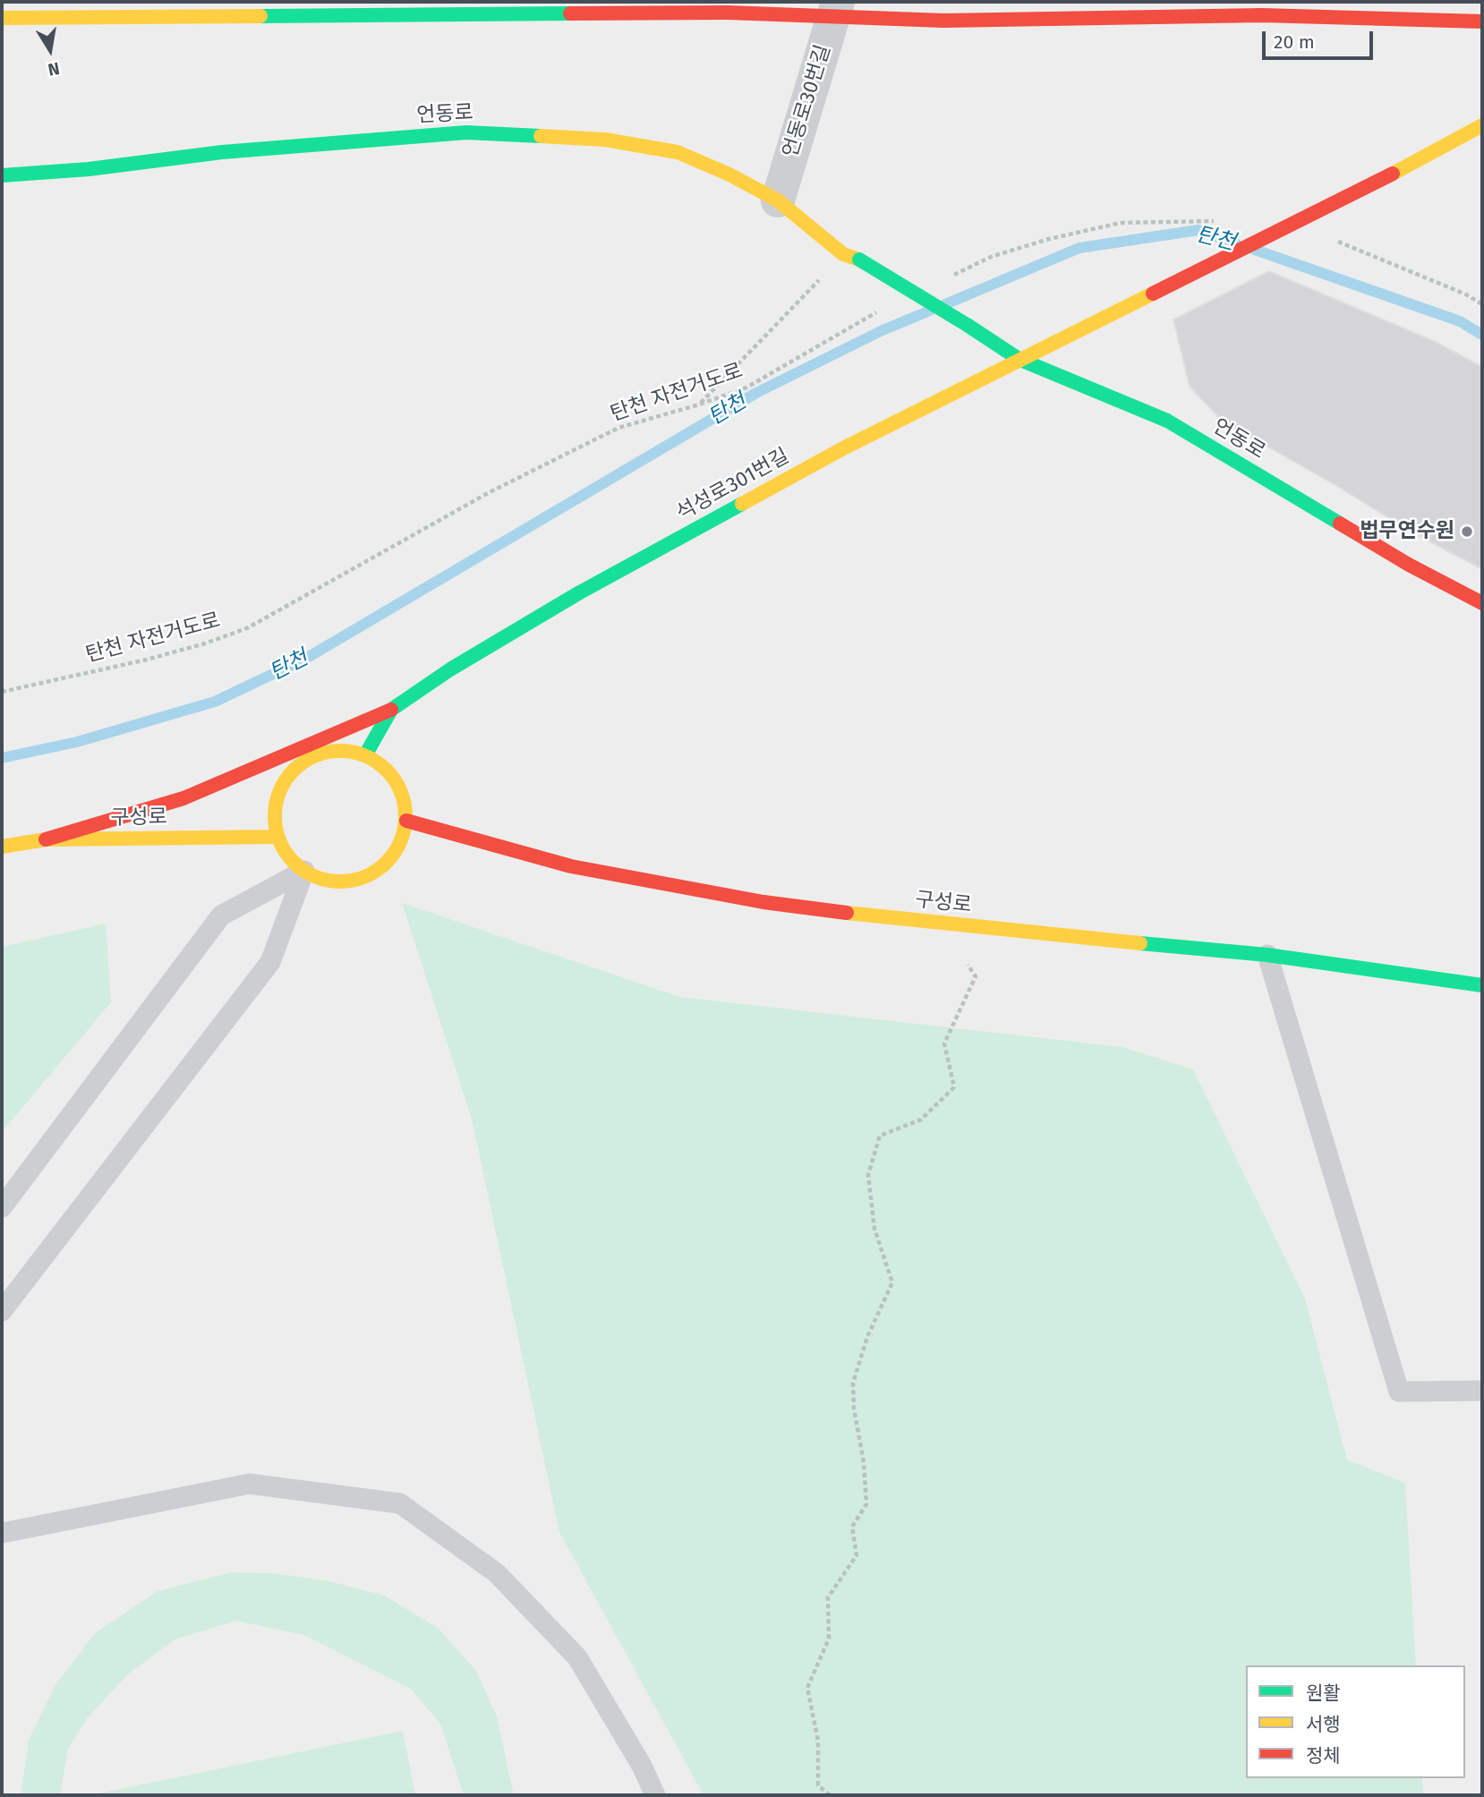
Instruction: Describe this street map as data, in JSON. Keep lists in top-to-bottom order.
{
  "streets": {
    "main road": ["언동로", "석성로301번길", "구성로"],
    "street": ["언동로30번길"],
    "path": ["탄천 자전거도로"]
  },
  "crossings": [
    ["언동로30번길", "언동로"],
    ["언동로", "석성로301번길"],
    ["석성로301번길", "구성로"]
  ],
  "water": ["탄천"],
  "places": ["법무연수원"],
  "legend": ["원활", "서행", "정체"],
  "scale_bar": "20 m",
  "north": "bottom"
}
